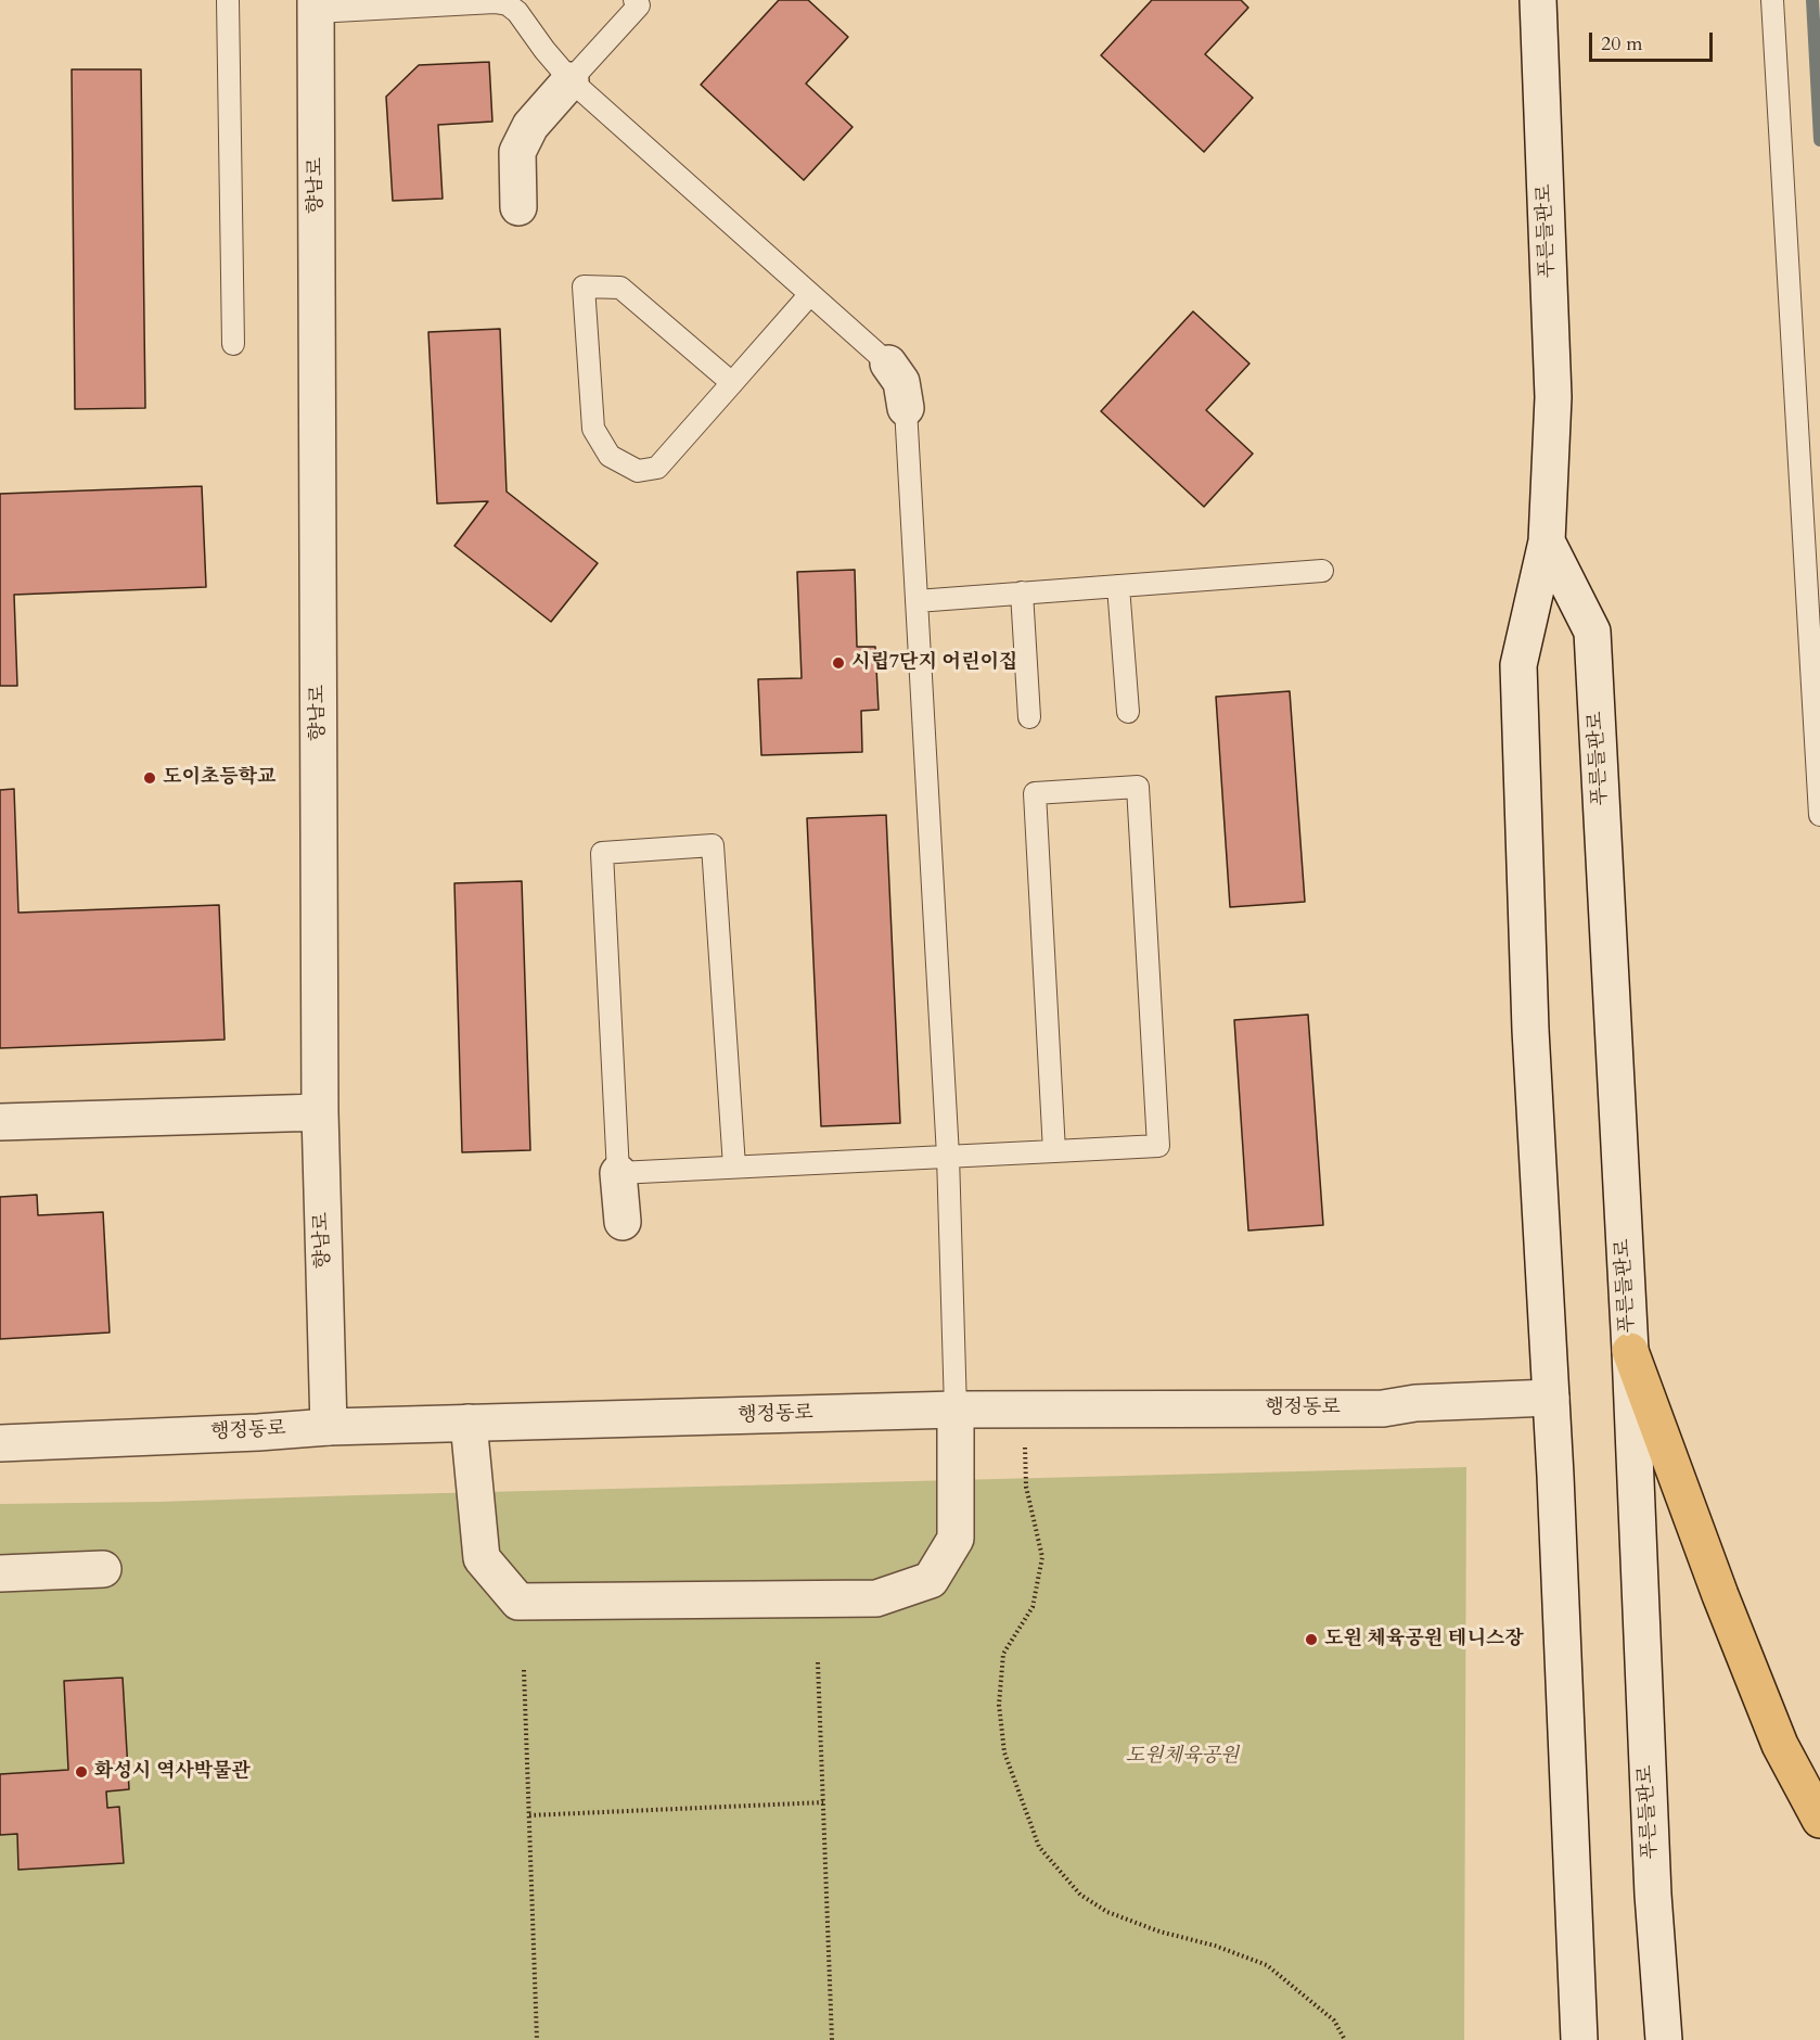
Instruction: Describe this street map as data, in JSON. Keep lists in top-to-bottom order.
{
  "streets": {
    "street": ["향남로", "푸른들판로", "행정동로"]
  },
  "crossings": [
    ["향남로", "행정동로"],
    ["푸른들판로", "행정동로"]
  ],
  "parks": ["도원체육공원"],
  "places": [
    "시립7단지 어린이집",
    "도이초등학교",
    "도원 체육공원 테니스장",
    "화성시 역사박물관"
  ],
  "scale_bar": "20 m"
}
